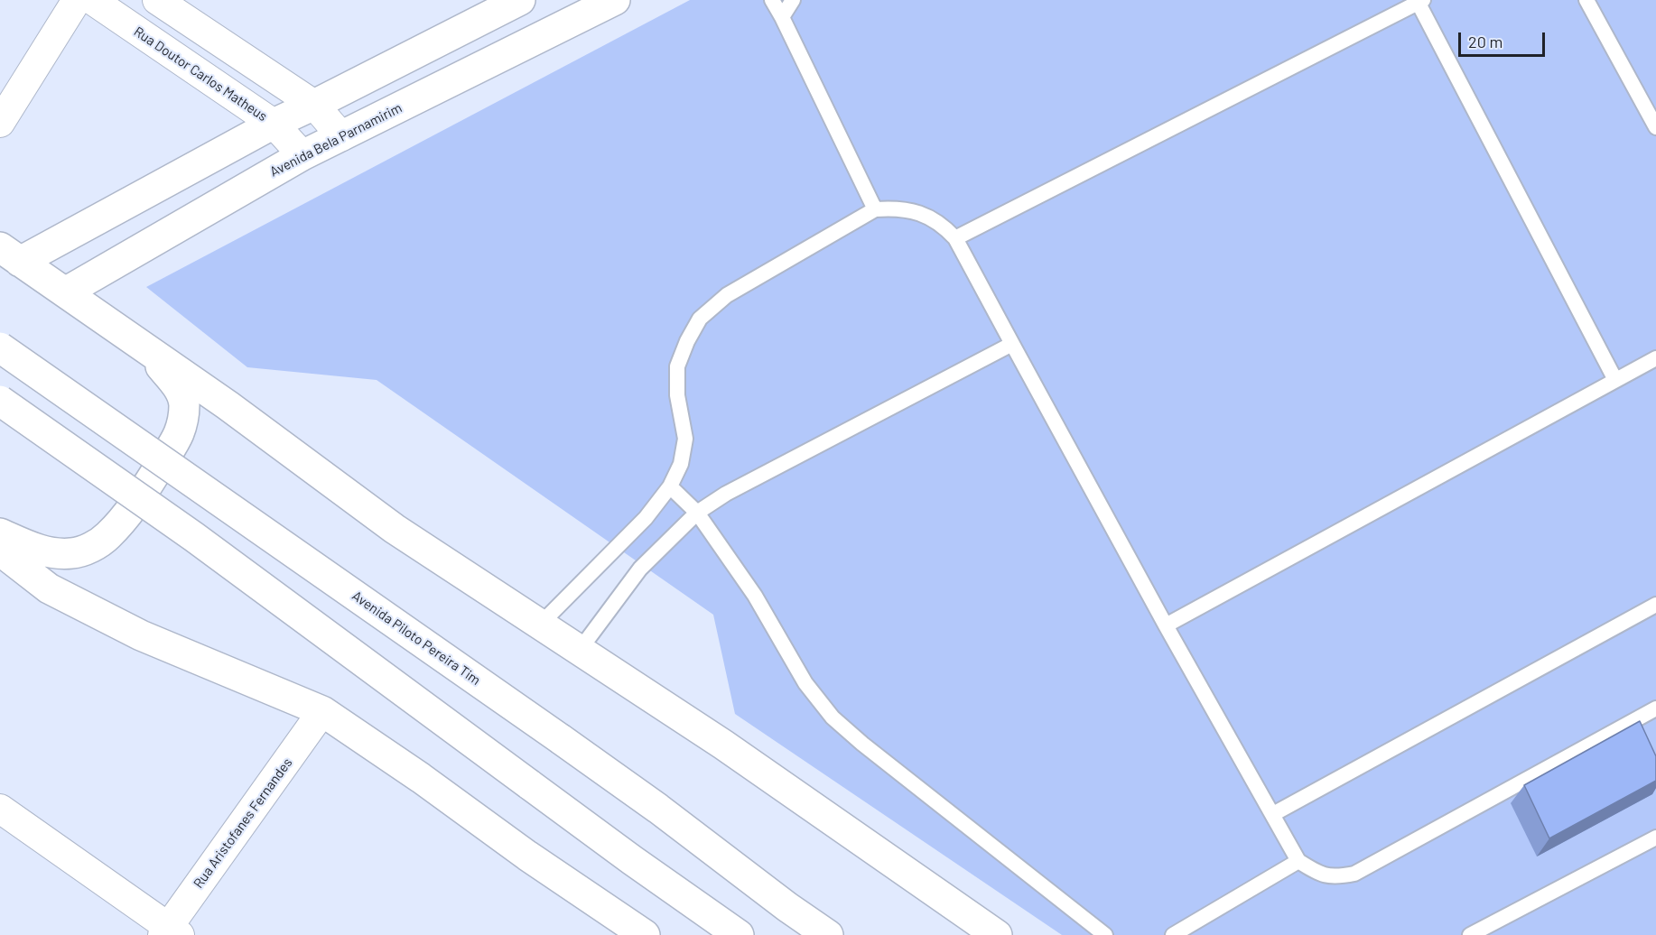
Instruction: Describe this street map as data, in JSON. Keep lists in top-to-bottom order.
{
  "streets": {
    "main road": ["Avenida Bela Parnamirim", "Avenida Piloto Pereira Tim"],
    "street": ["Rua Doutor Carlos Matheus", "Rua Aristofanes Fernandes"]
  },
  "crossings": [
    ["Rua Doutor Carlos Matheus", "Avenida Bela Parnamirim"]
  ],
  "scale_bar": "20 m"
}
